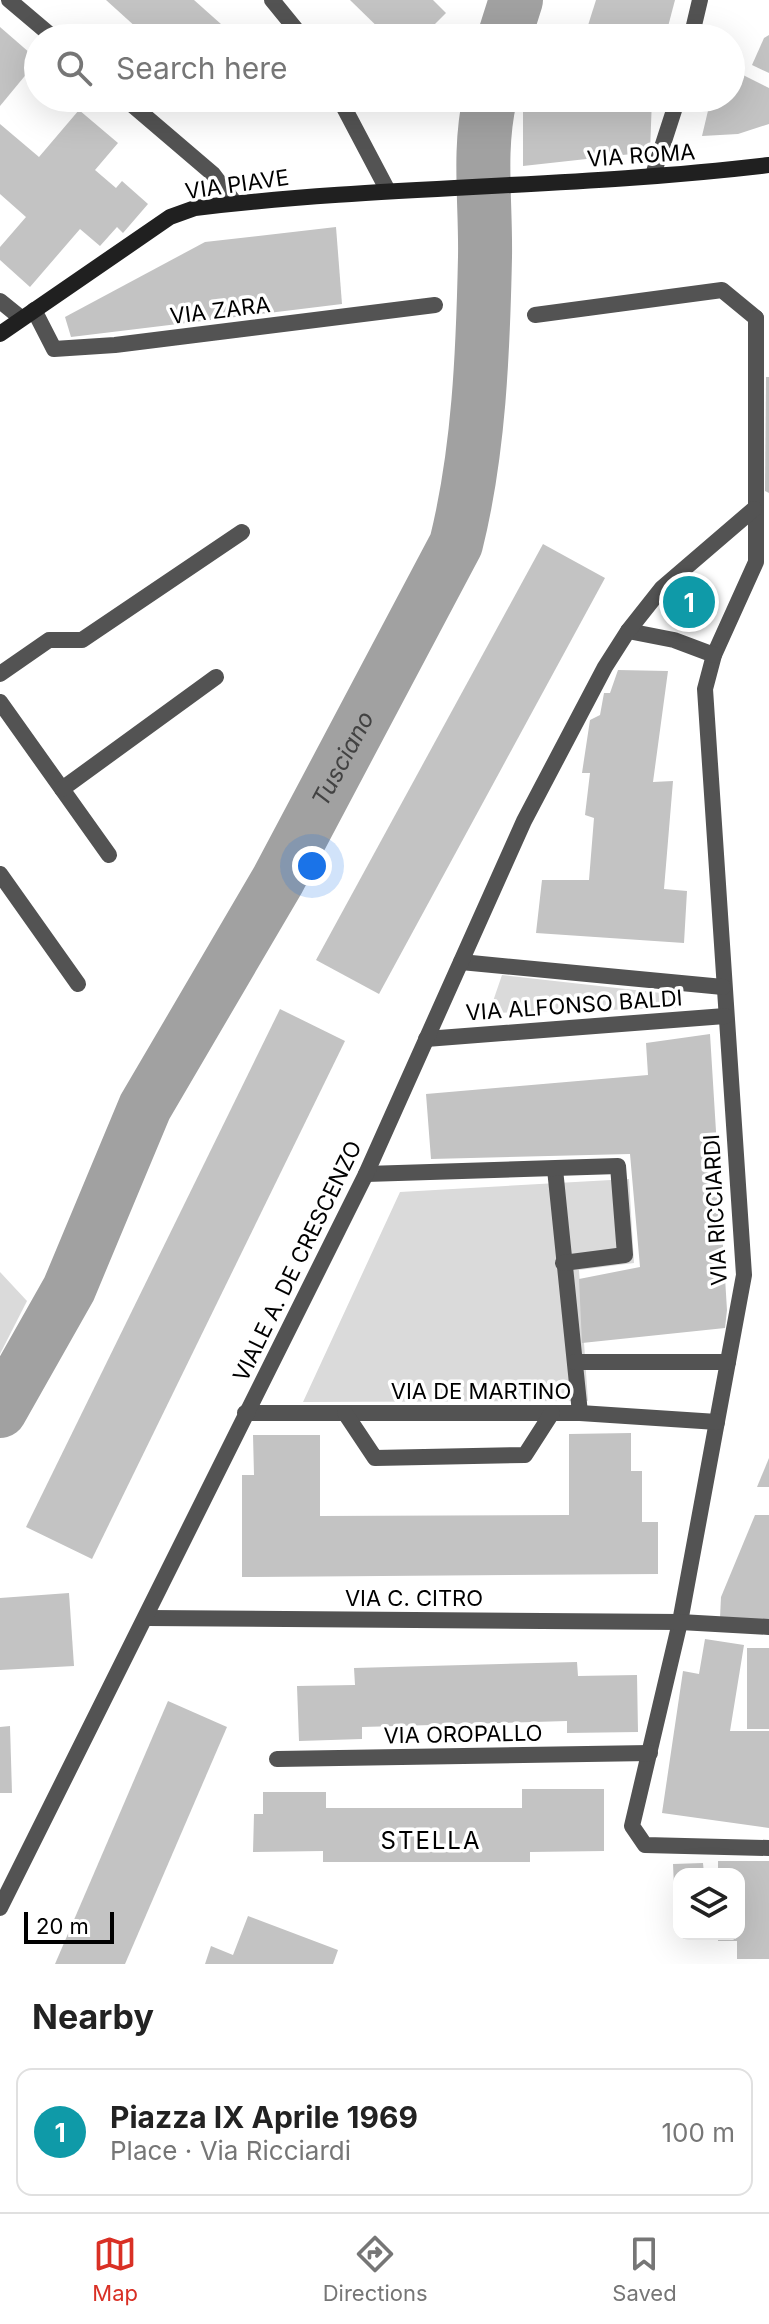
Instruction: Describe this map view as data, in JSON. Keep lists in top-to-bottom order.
{
  "streets": {
    "main road": ["VIA ROMA", "VIA PIAVE"],
    "street": [
      "VIA ZARA",
      "VIA ALFONSO BALDI",
      "VIA RICCIARDI",
      "VIALE A. DE CRESCENZO",
      "VIA DE MARTINO",
      "VIA C. CITRO",
      "VIA OROPALLO"
    ]
  },
  "crossings": [
    ["VIA ROMA", "VIA PIAVE"],
    ["VIA PIAVE", "VIA ZARA"],
    ["VIA ALFONSO BALDI", "VIA RICCIARDI"],
    ["VIA ALFONSO BALDI", "VIALE A. DE CRESCENZO"],
    ["VIA RICCIARDI", "VIALE A. DE CRESCENZO"],
    ["VIA RICCIARDI", "VIA DE MARTINO"],
    ["VIA RICCIARDI", "VIA C. CITRO"],
    ["VIA RICCIARDI", "VIA OROPALLO"],
    ["VIALE A. DE CRESCENZO", "VIA DE MARTINO"],
    ["VIALE A. DE CRESCENZO", "VIA C. CITRO"]
  ],
  "districts": ["STELLA"],
  "water": ["Tusciano"],
  "scale_bar": "20 m",
  "page": {
    "search": "Search here",
    "pins": "1",
    "scale": "20 m",
    "heading": "Nearby",
    "list": [
      {
        "mark": "1",
        "name": "Piazza IX Aprile 1969",
        "note": "Place · Via Ricciardi",
        "value": "100 m"
      }
    ],
    "nav": ["Map", "Directions", "Saved"]
  }
}
